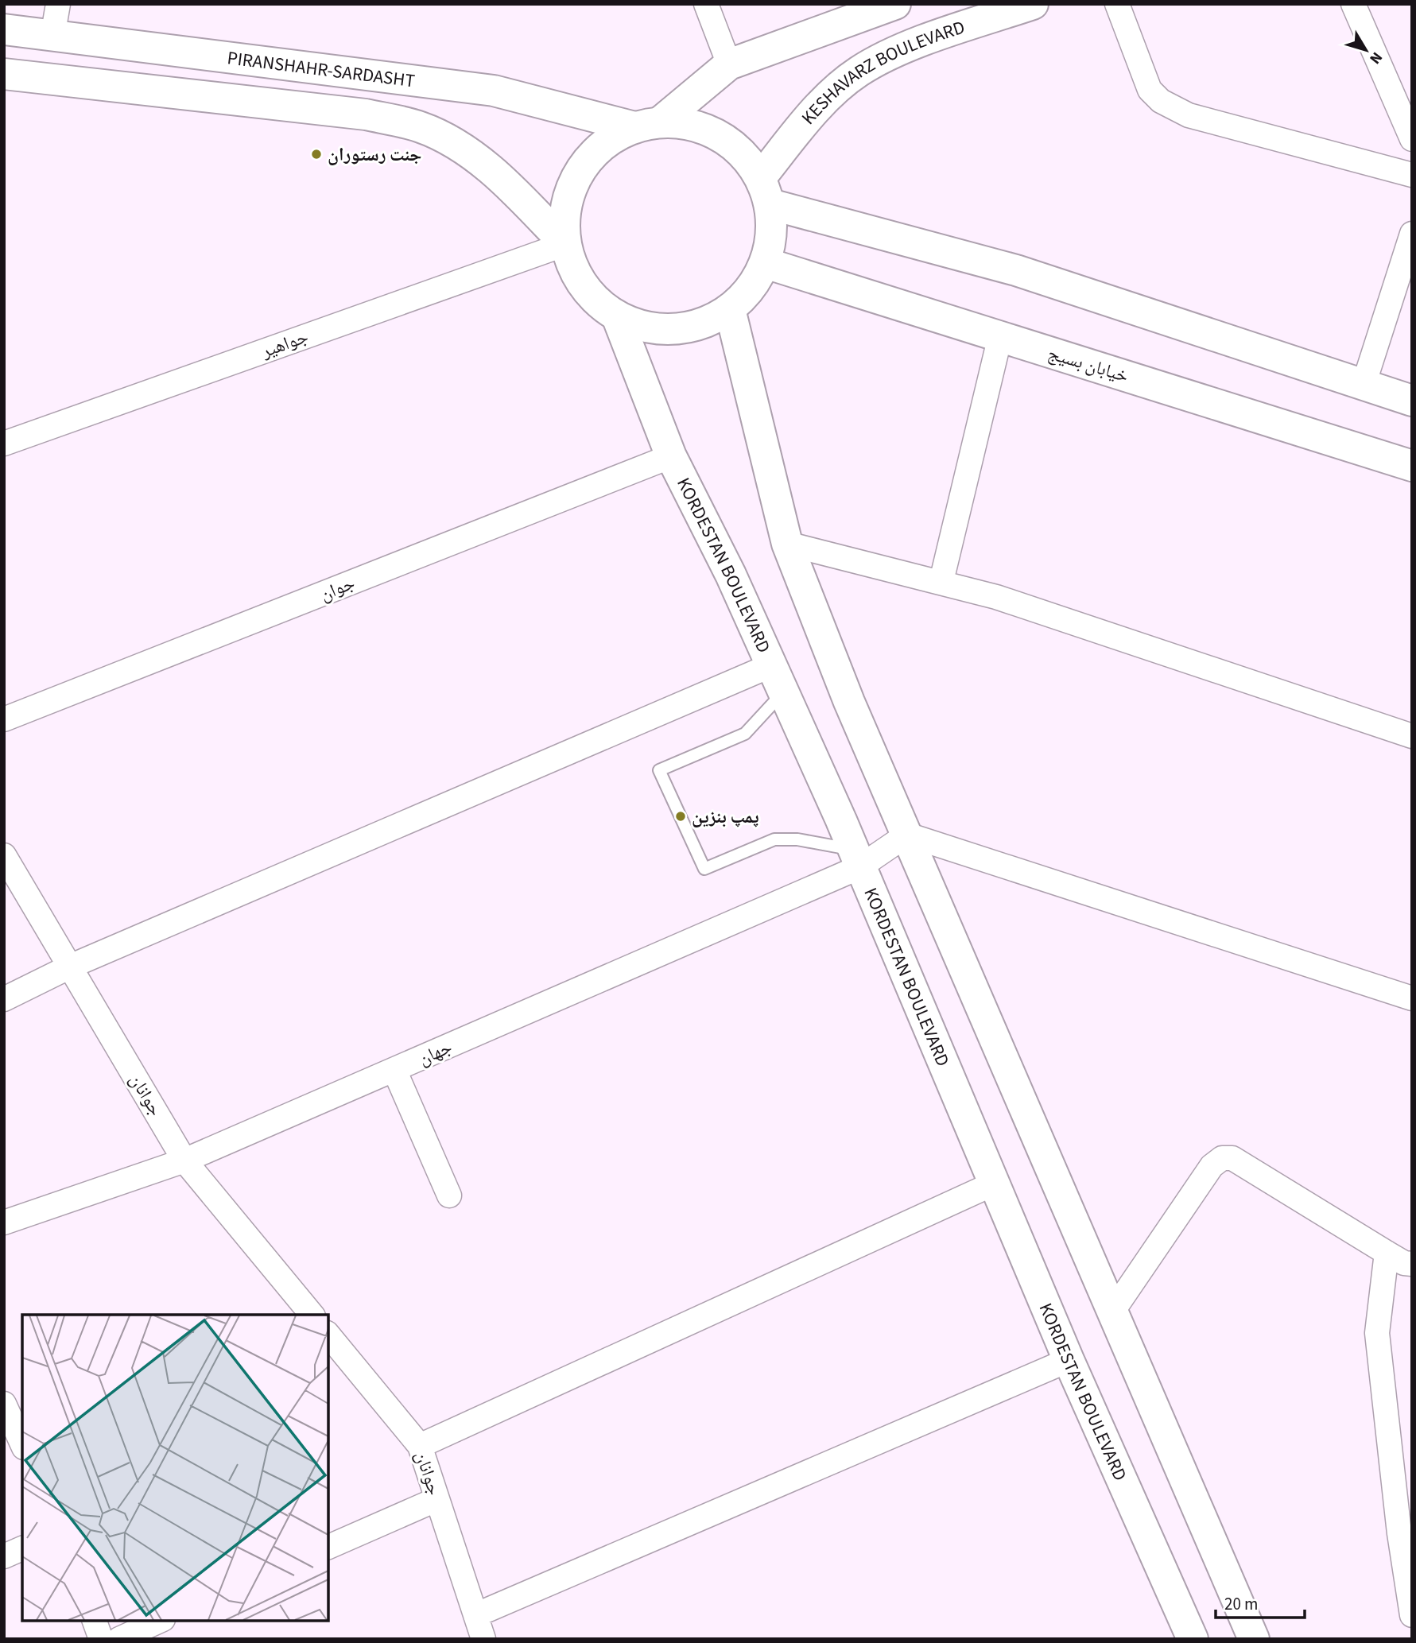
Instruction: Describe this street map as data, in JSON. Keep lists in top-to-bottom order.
{
  "streets": {
    "main road": [
      "PIRANSHAHR-SARDASHT",
      "KESHAVARZ BOULEVARD",
      "خیابان بسیج",
      "KORDESTAN BOULEVARD"
    ],
    "street": [
      "جواهیر",
      "جوان",
      "جهان",
      "جوانان"
    ]
  },
  "crossings": [
    ["PIRANSHAHR-SARDASHT", "KESHAVARZ BOULEVARD"],
    ["KORDESTAN BOULEVARD", "جوان"],
    ["KORDESTAN BOULEVARD", "جهان"],
    ["جهان", "جوانان"]
  ],
  "places": ["جنت رستوران", "پمپ بنزین"],
  "scale_bar": "20 m",
  "north": "bottom right"
}
